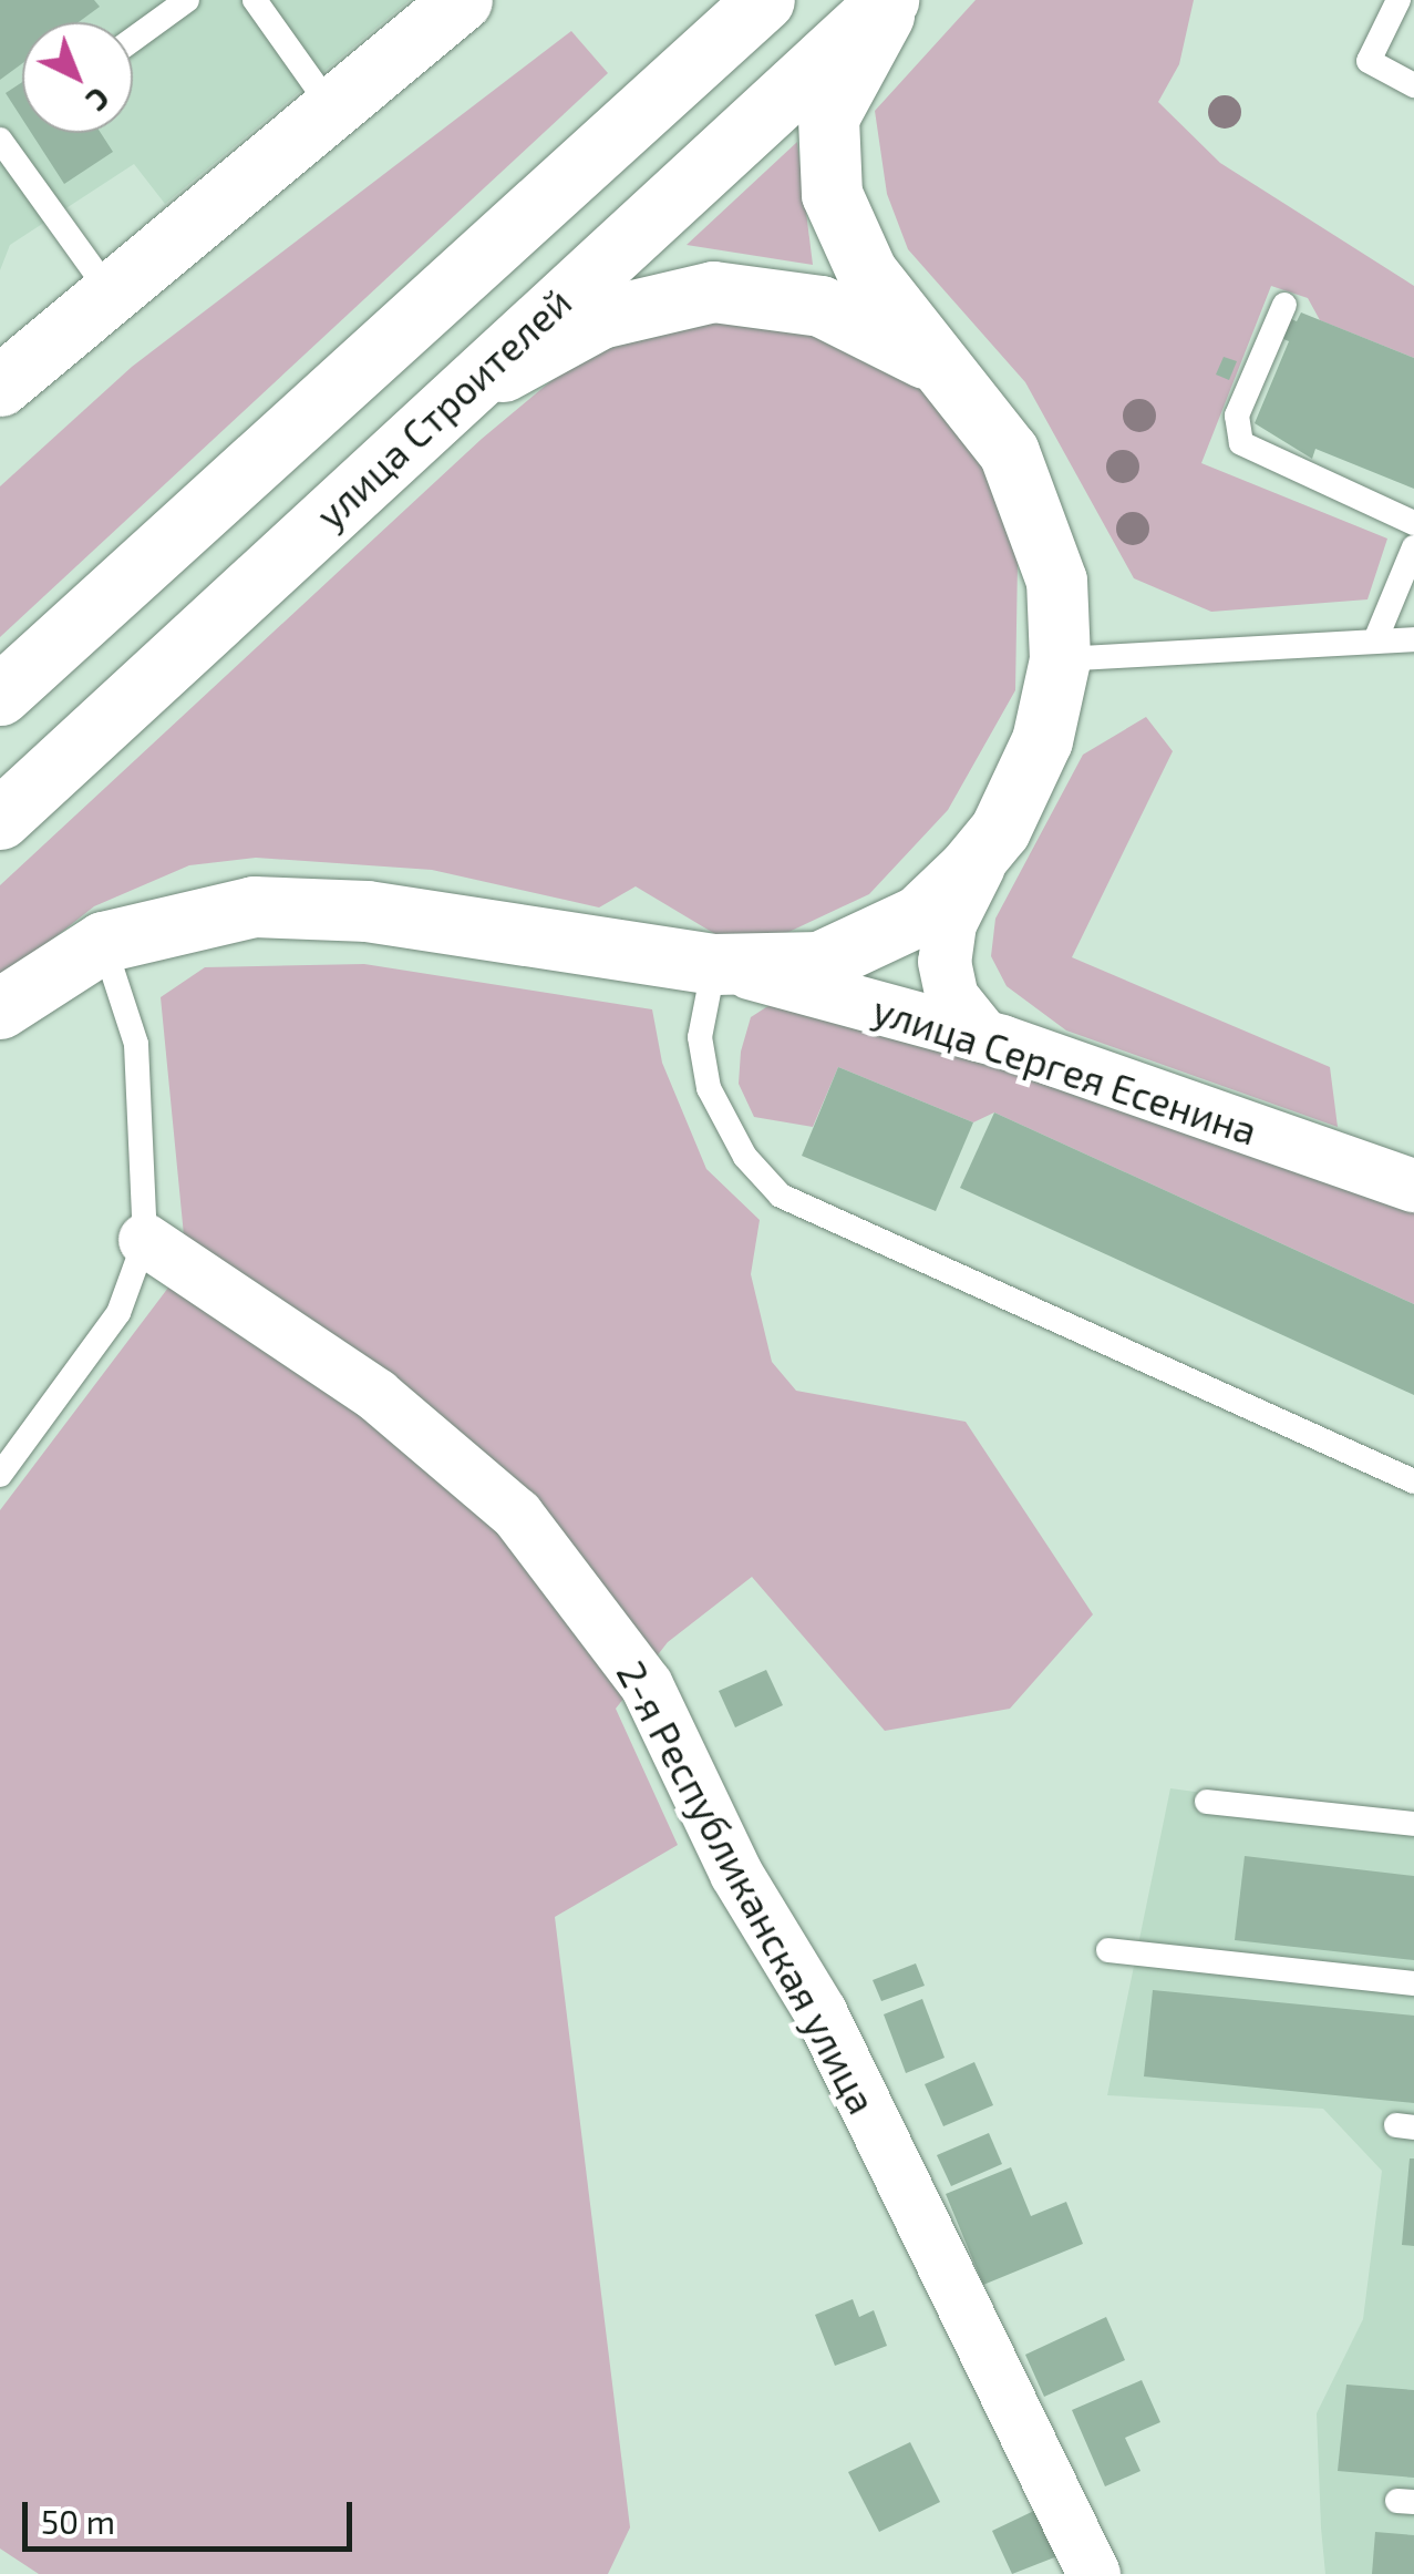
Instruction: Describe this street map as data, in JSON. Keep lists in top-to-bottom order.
{
  "streets": {
    "street": ["улица Строителей", "улица Сергея Есенина", "2-я Республиканская улица"]
  },
  "scale_bar": "50 m",
  "north": "bottom right"
}
